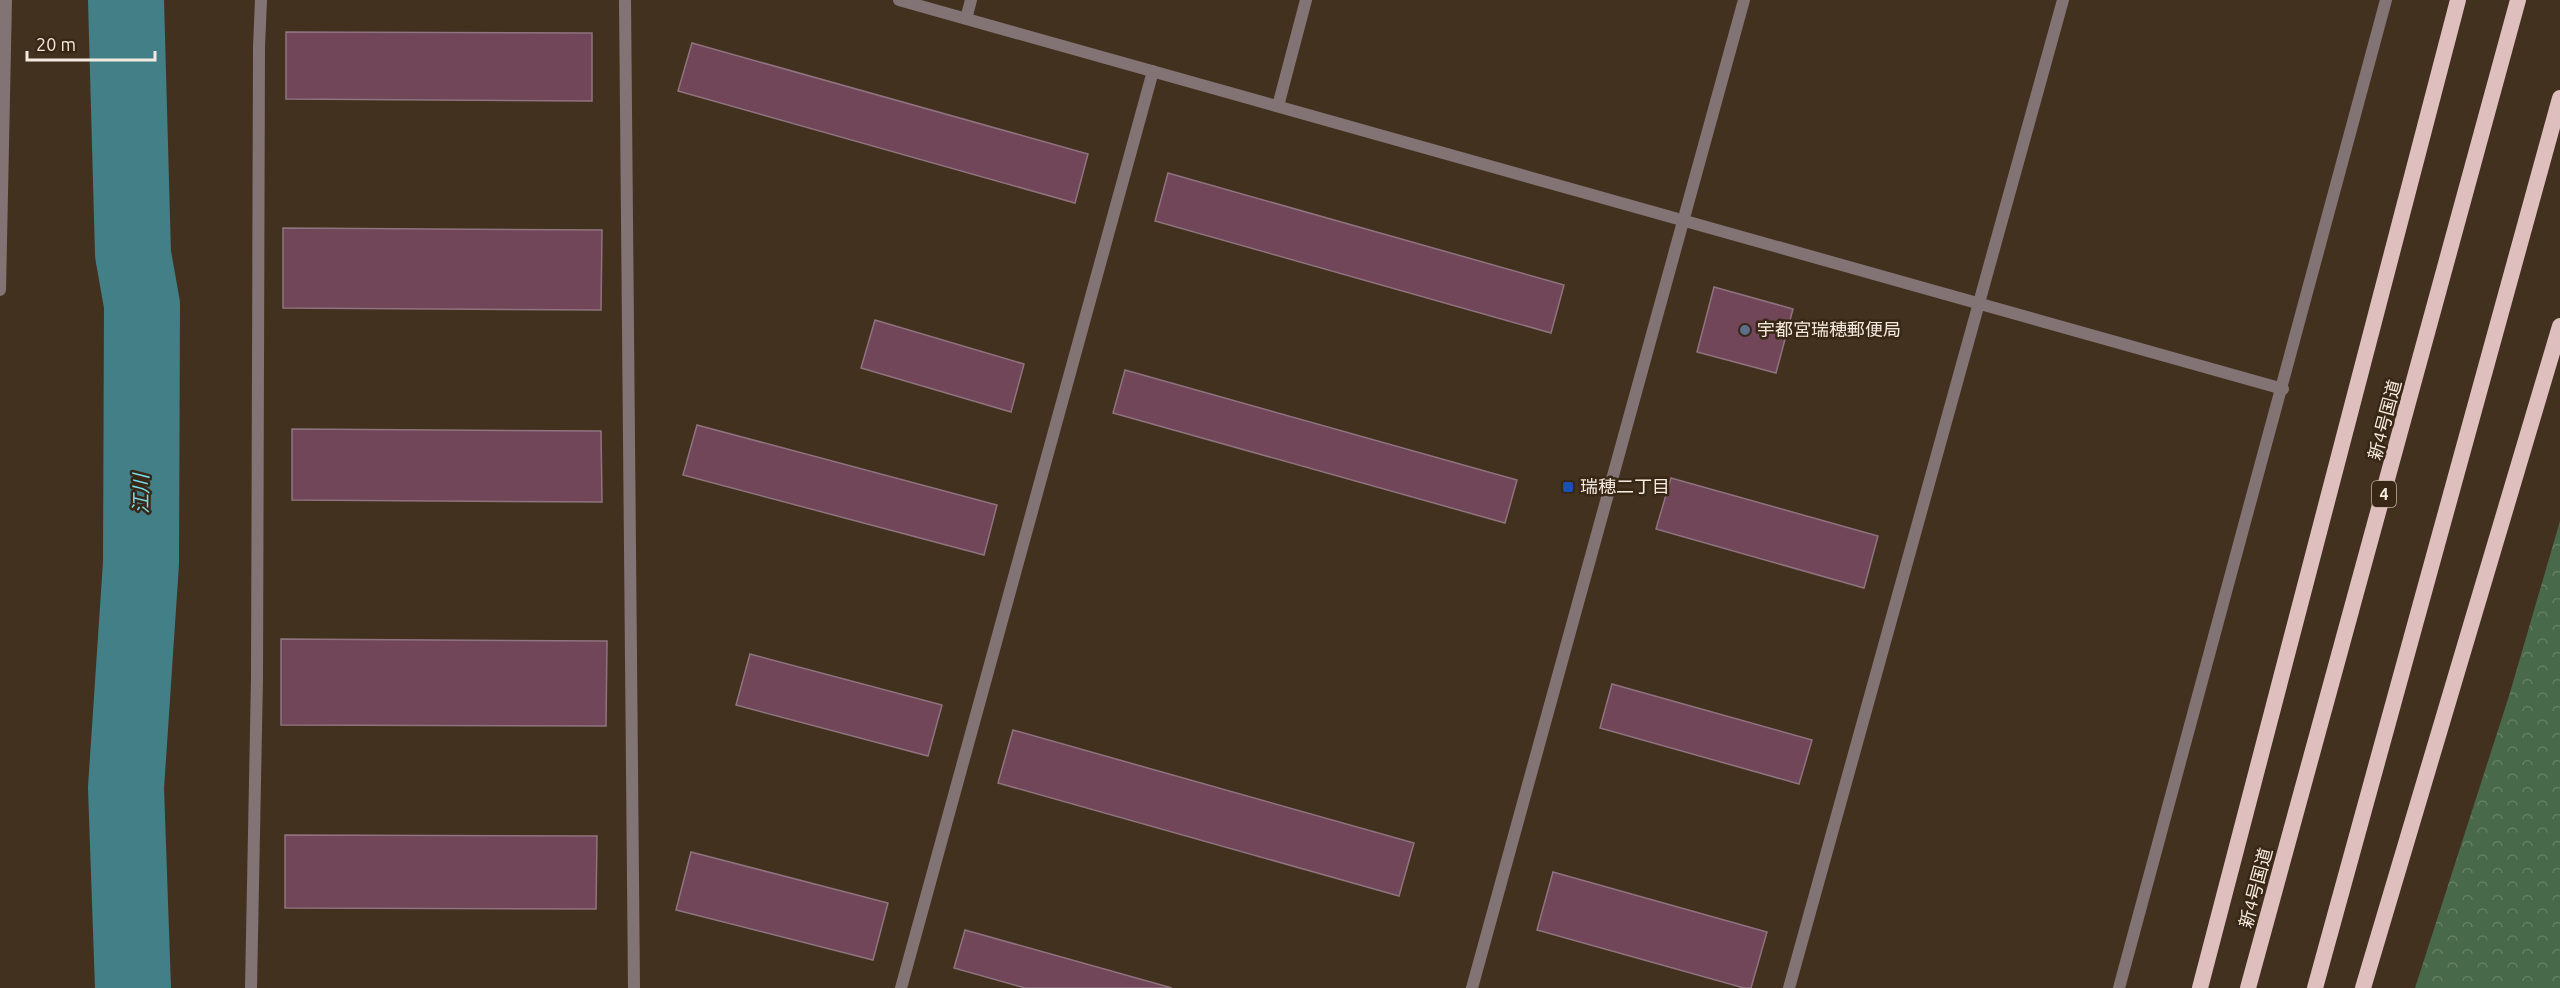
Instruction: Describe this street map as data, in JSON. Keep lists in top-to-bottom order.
{
  "streets": {
    "highway": ["新4号国道", "4"]
  },
  "water": ["江川"],
  "places": {
    "other": ["宇都宮瑞穂郵便局"],
    "transit": ["瑞穂二丁目"]
  },
  "scale_bar": "20 m"
}
